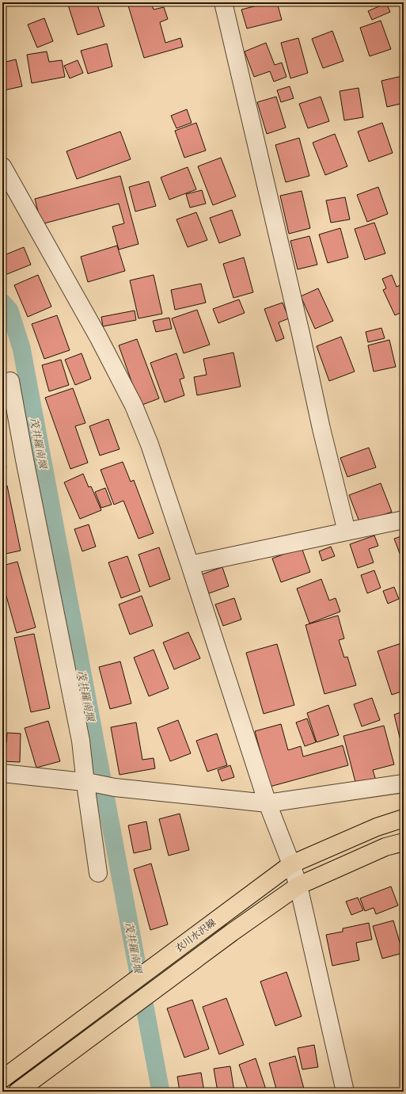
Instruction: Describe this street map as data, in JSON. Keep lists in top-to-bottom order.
{
  "streets": {
    "main road": ["衣川水沢線"]
  },
  "water": ["茂井羅南堰"]
}
